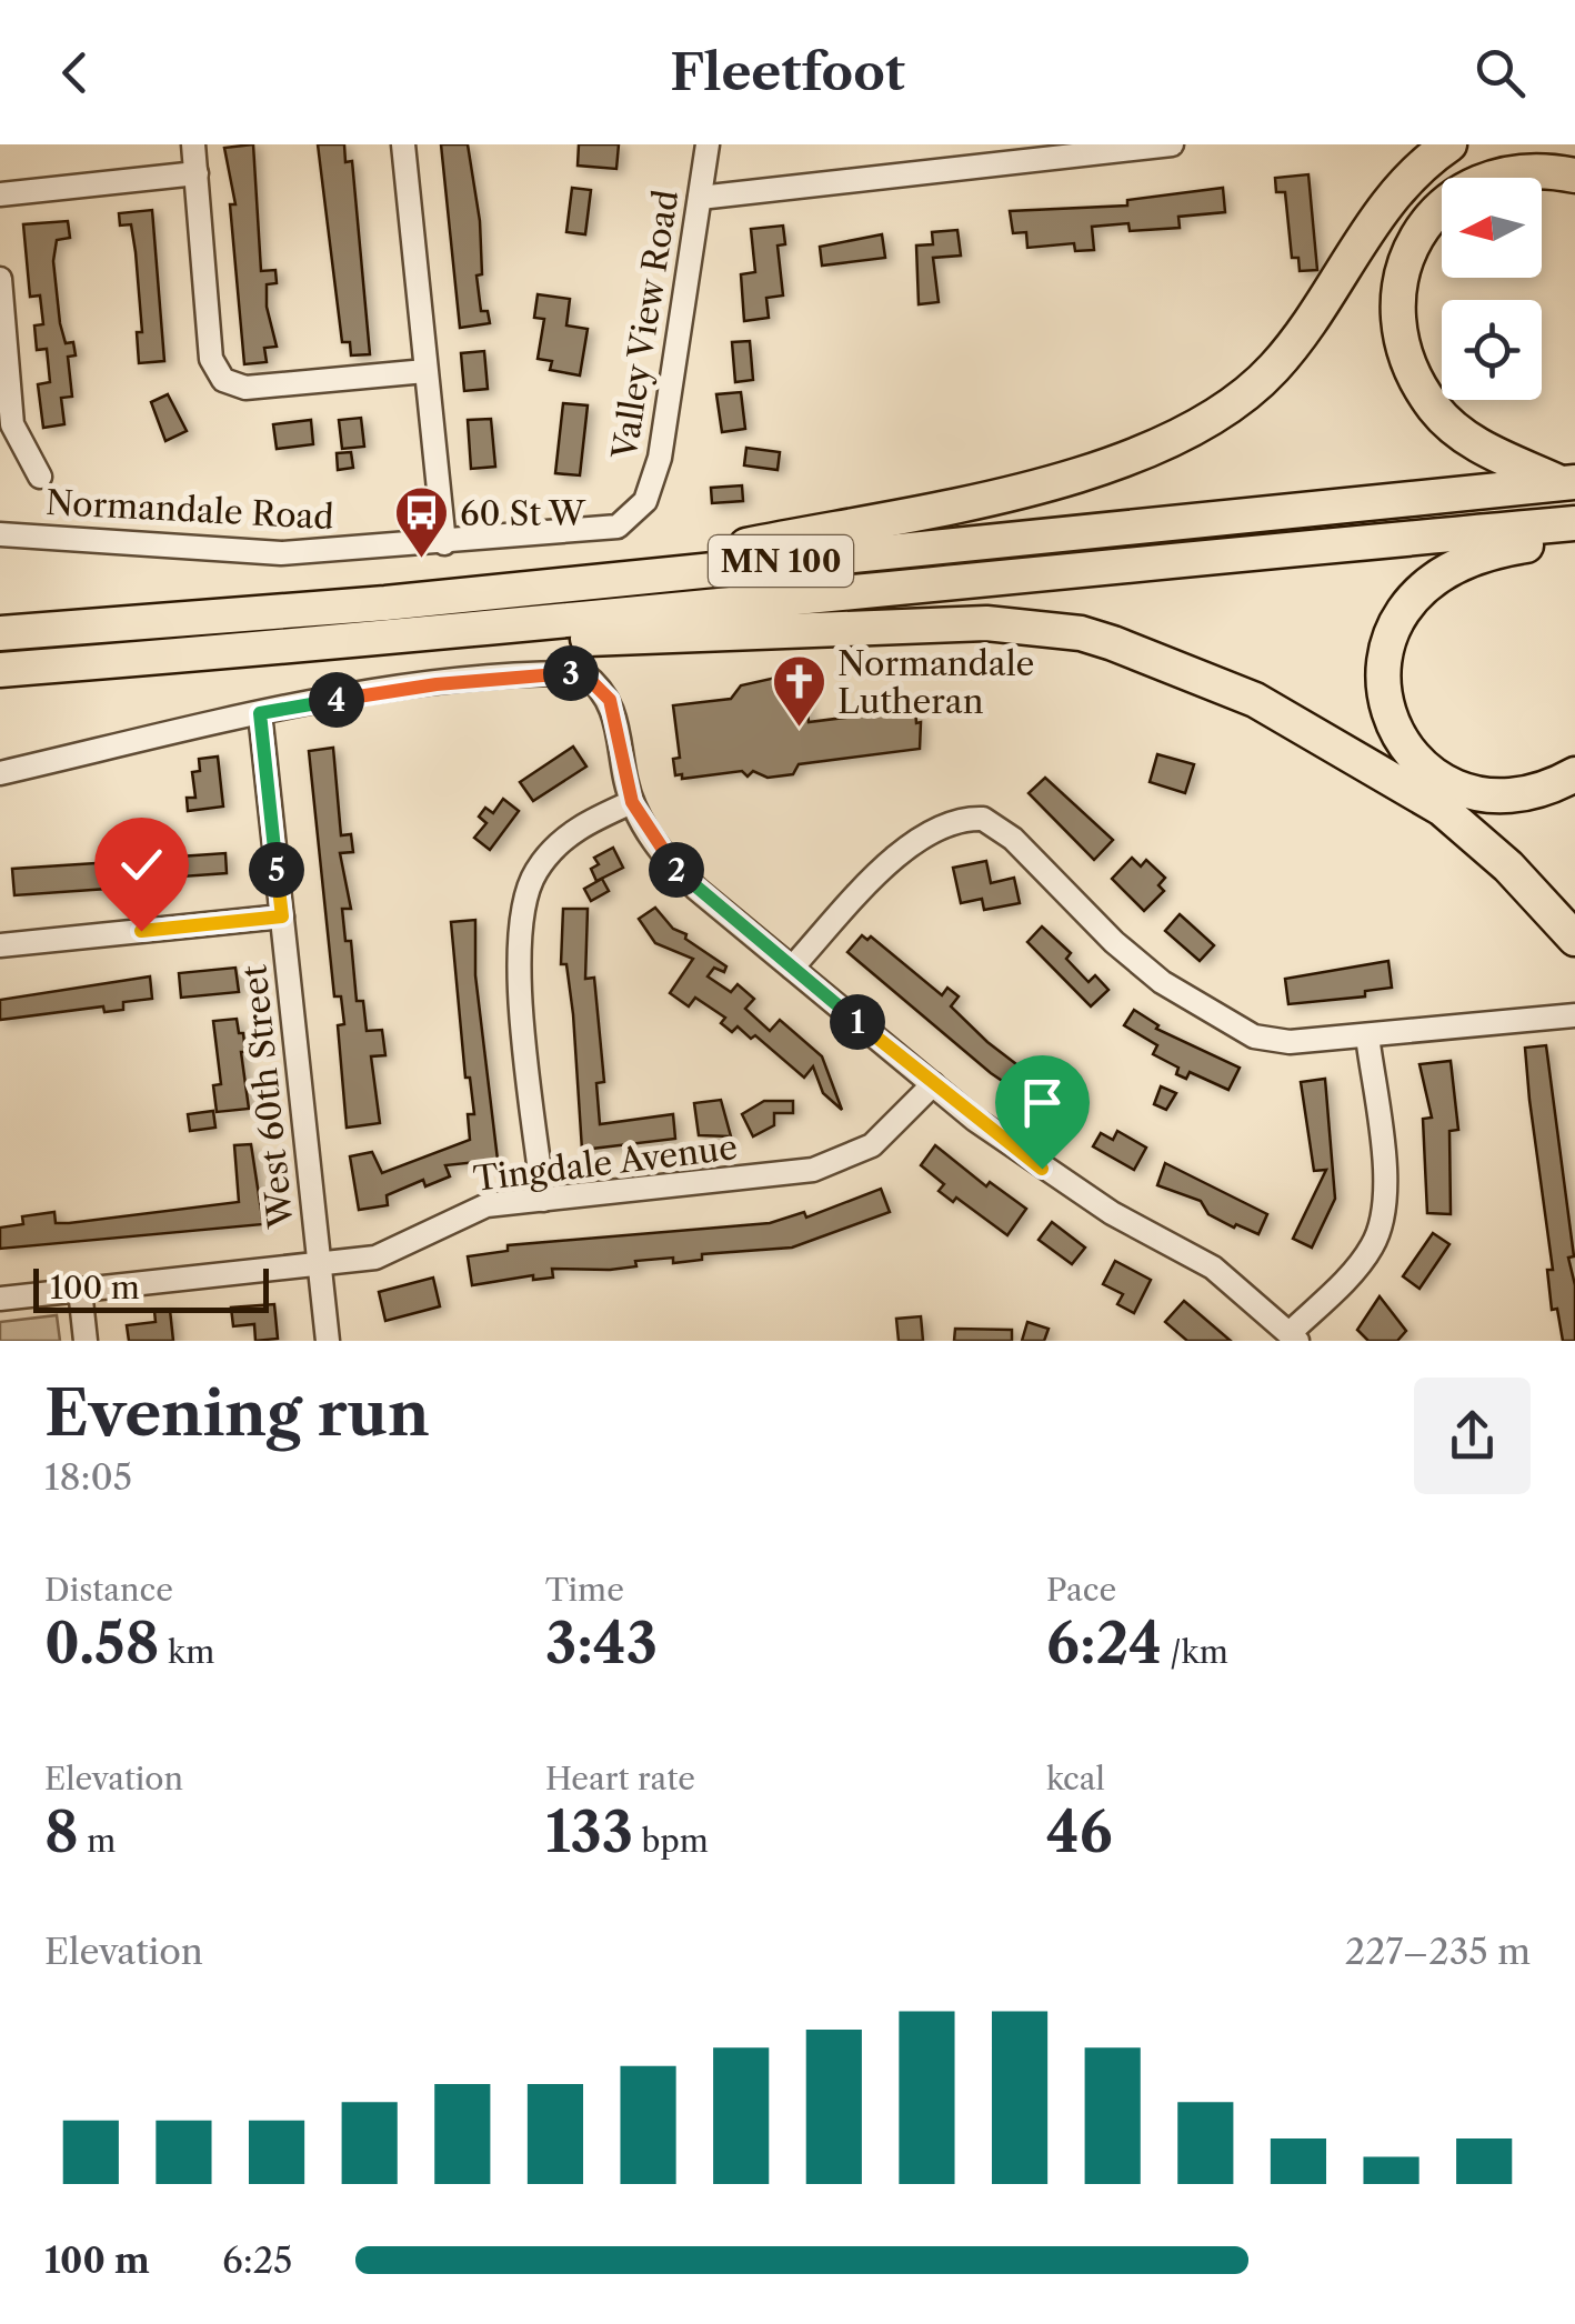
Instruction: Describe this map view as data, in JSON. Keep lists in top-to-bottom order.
{
  "streets": {
    "highway": ["MN 100"],
    "street": [
      "Valley View Road",
      "Normandale Road",
      "West 60th Street",
      "Tingdale Avenue"
    ]
  },
  "crossings": [
    ["Valley View Road", "Normandale Road"],
    ["West 60th Street", "Tingdale Avenue"]
  ],
  "places": {
    "bus stop": ["60 St W"],
    "church": ["Normandale Lutheran"]
  },
  "scale_bar": "100 m",
  "north": "left",
  "page": {
    "header": "Fleetfoot",
    "pins": [
      "3",
      "4",
      "2",
      "5",
      "1"
    ],
    "scale": "100 m",
    "heading": ["Evening run", "18:05"],
    "stats": [
      ["Distance", "0.58 km"],
      ["Time", "3:43"],
      ["Pace", "6:24 /km"],
      ["Elevation", "8 m"],
      ["Heart rate", "133 bpm"],
      ["kcal", "46"]
    ],
    "chart": ["Elevation", "227–235 m"],
    "list": [
      {
        "name": "100 m",
        "note": "6:25"
      }
    ]
  }
}
